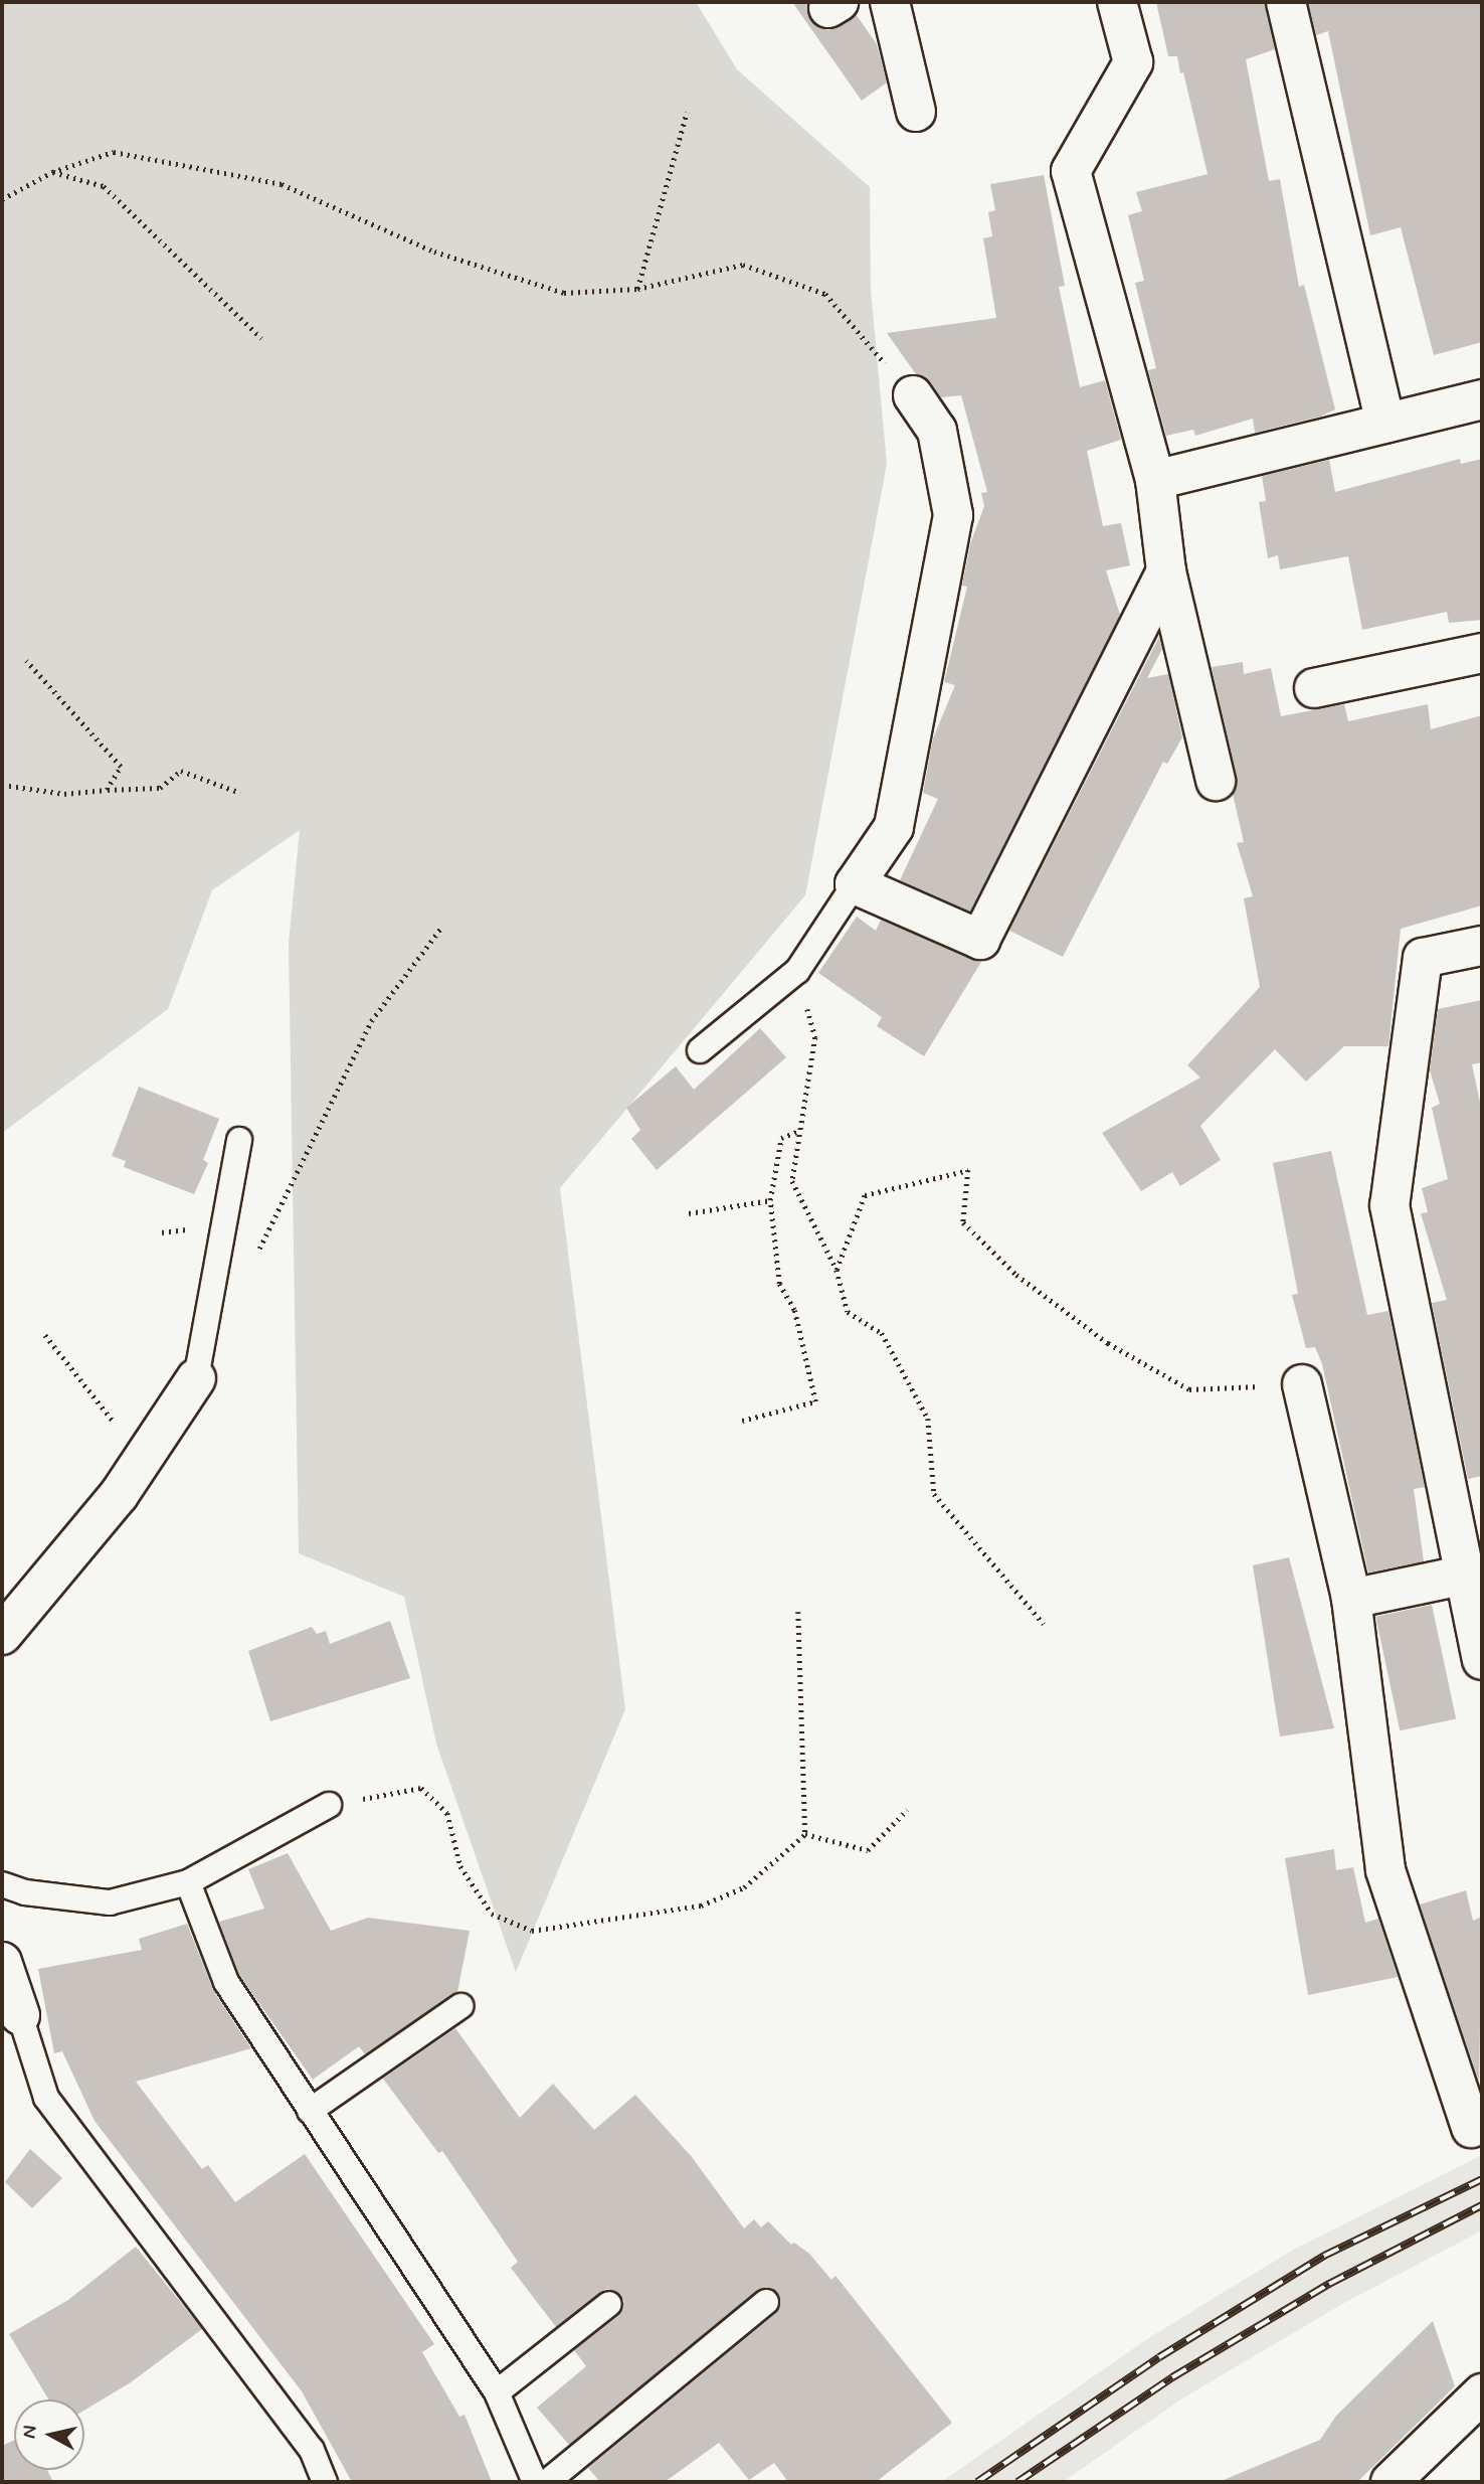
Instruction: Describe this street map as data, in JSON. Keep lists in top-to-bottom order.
{
  "north": "left"
}
